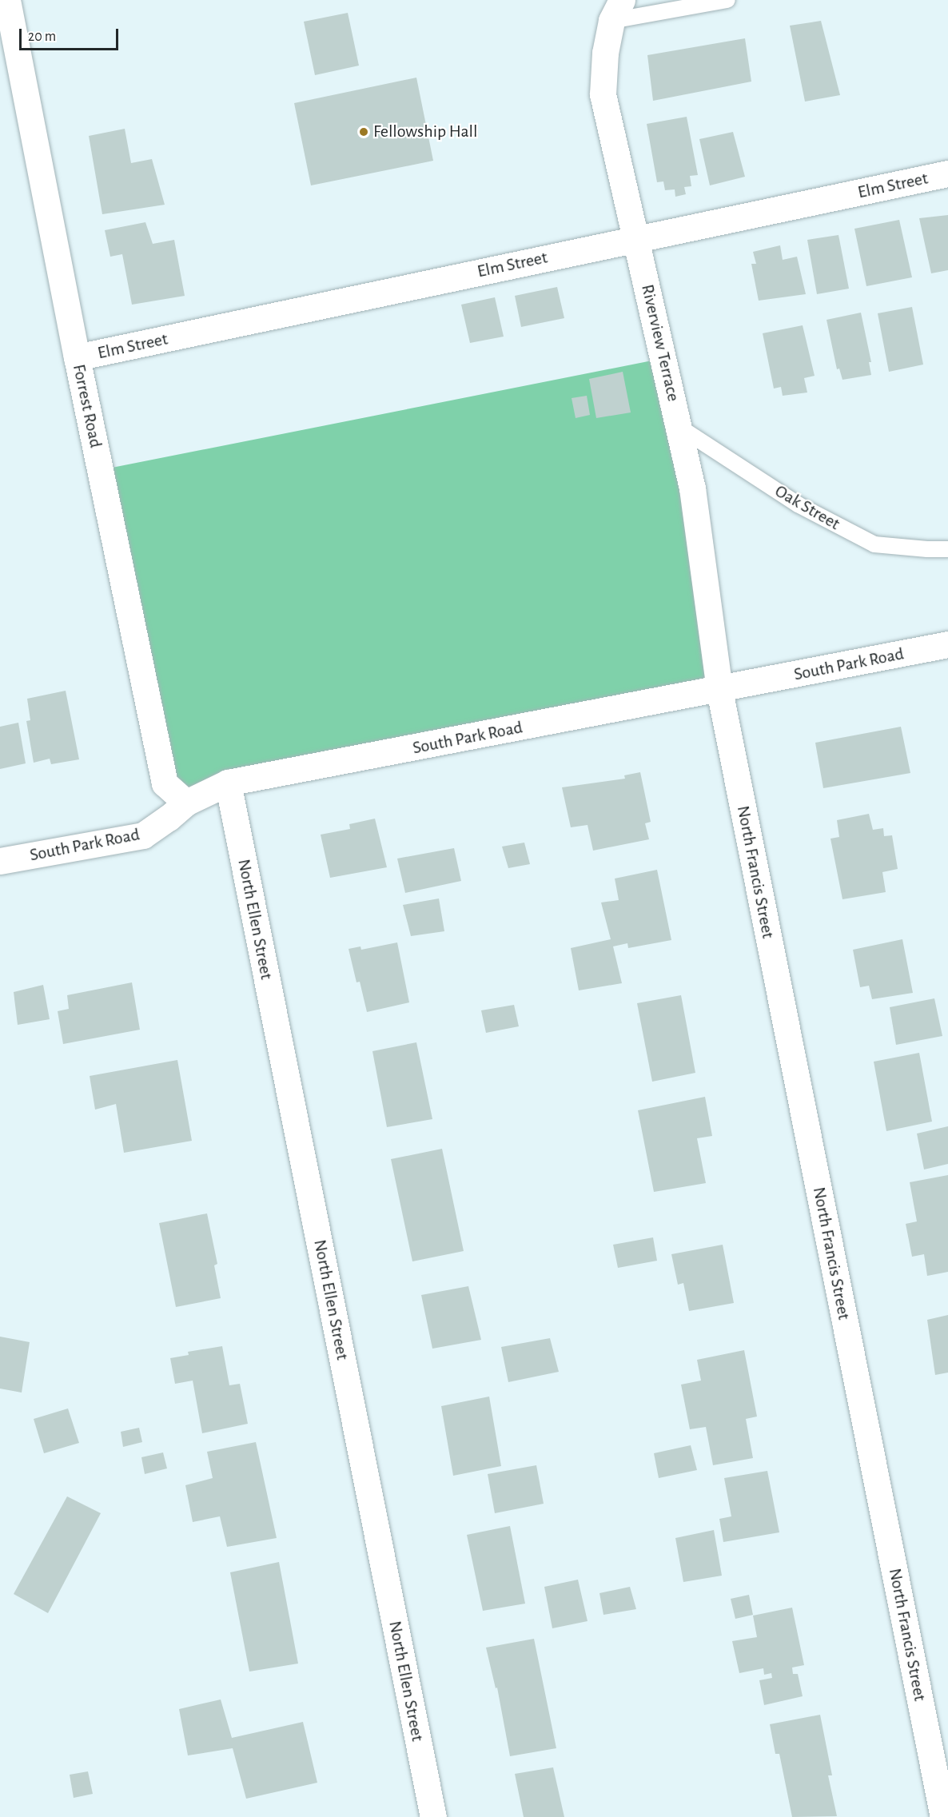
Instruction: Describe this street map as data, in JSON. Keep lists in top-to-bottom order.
{
  "streets": {
    "street": [
      "Elm Street",
      "Riverview Terrace",
      "Forrest Road",
      "South Park Road",
      "North Francis Street",
      "North Ellen Street"
    ],
    "lane": ["Oak Street"]
  },
  "crossings": [
    ["Elm Street", "Riverview Terrace"],
    ["Elm Street", "Forrest Road"],
    ["Riverview Terrace", "Oak Street"],
    ["Riverview Terrace", "South Park Road"],
    ["Riverview Terrace", "North Francis Street"],
    ["Forrest Road", "South Park Road"],
    ["South Park Road", "North Francis Street"],
    ["South Park Road", "North Ellen Street"]
  ],
  "places": ["Fellowship Hall"],
  "scale_bar": "20 m"
}
